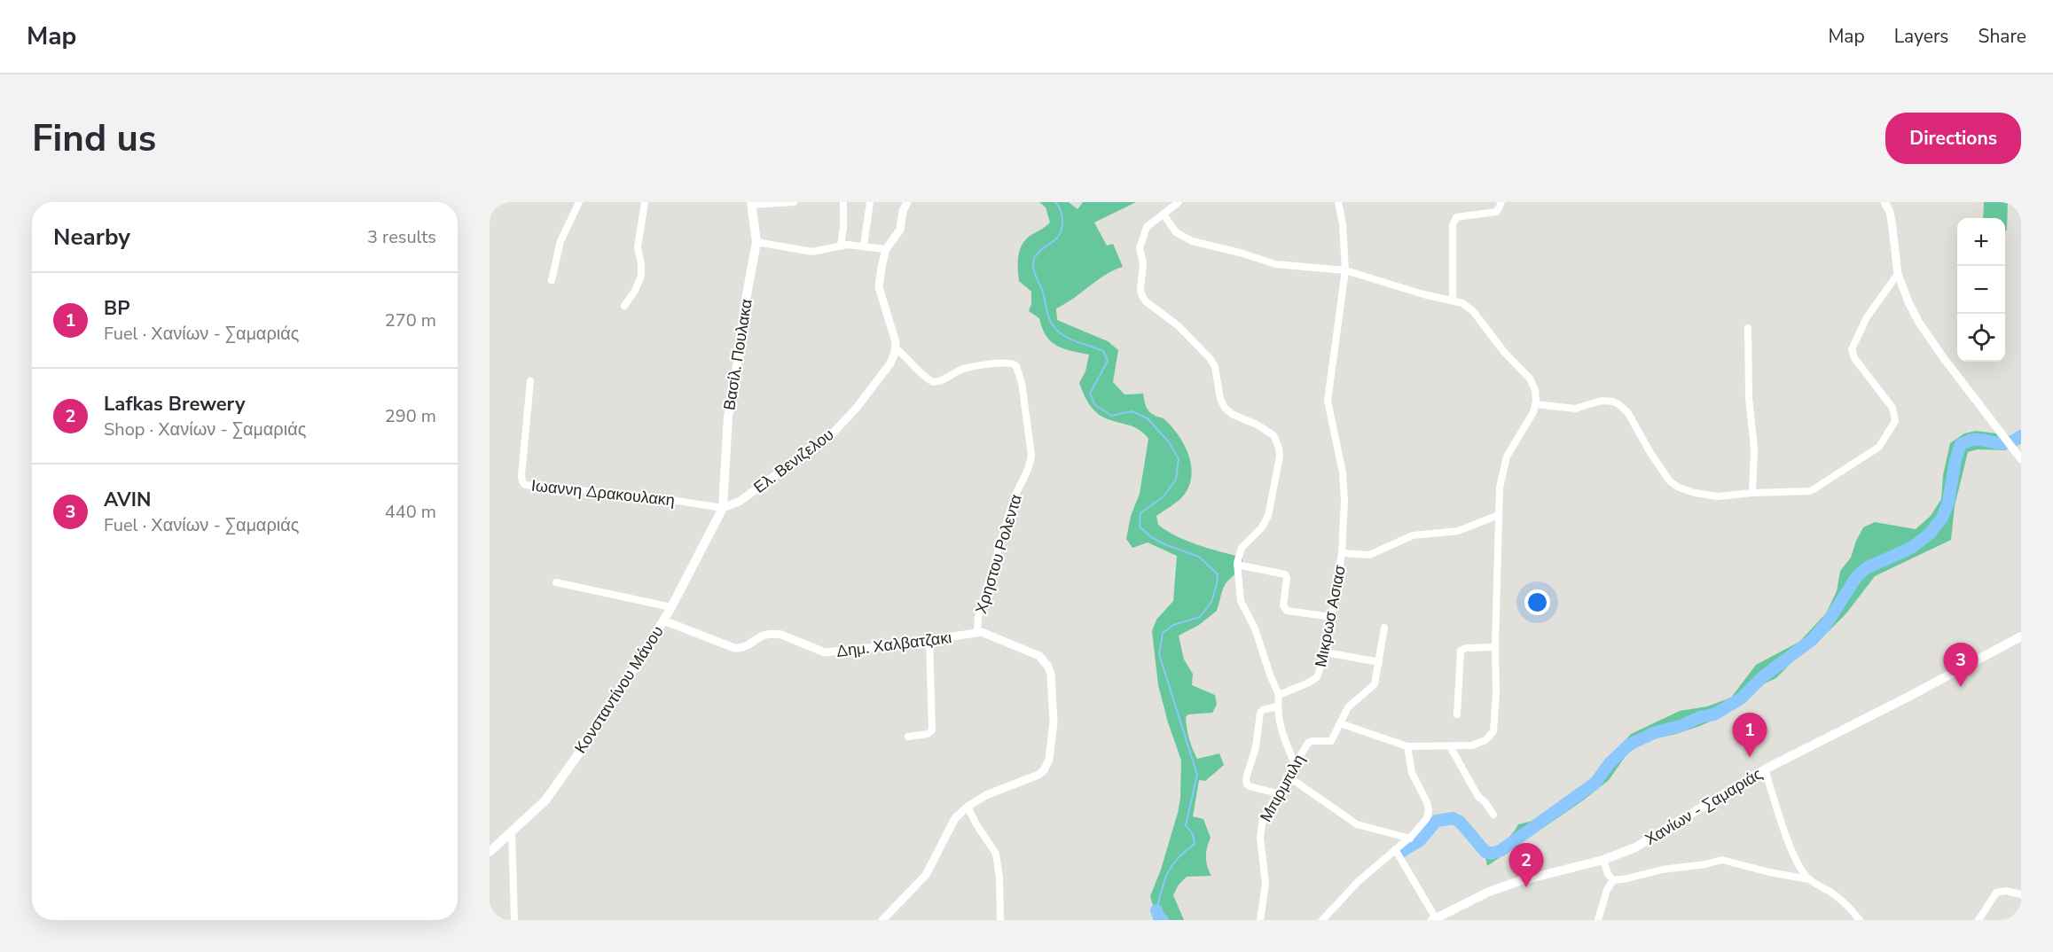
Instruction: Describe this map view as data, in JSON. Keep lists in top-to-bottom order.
{
  "streets": {
    "main road": ["Βασίλ. Πουλακα", "Κονσταντίνου Μάνου", "Χανίων - Σαμαριάς"],
    "street": [
      "Ελ. Βενιζελου",
      "Ιωαννη Δρακουλακη",
      "Χρηστου Ρολεντα",
      "Μικρωσ Ασιασ",
      "Δημ. Χαλβατζακι",
      "Μπιρμπιλη"
    ]
  },
  "crossings": [
    ["Βασίλ. Πουλακα", "Ελ. Βενιζελου"],
    ["Βασίλ. Πουλακα", "Ιωαννη Δρακουλακη"],
    ["Βασίλ. Πουλακα", "Κονσταντίνου Μάνου"],
    ["Ελ. Βενιζελου", "Ιωαννη Δρακουλακη"],
    ["Ελ. Βενιζελου", "Χρηστου Ρολεντα"],
    ["Ελ. Βενιζελου", "Κονσταντίνου Μάνου"],
    ["Ιωαννη Δρακουλακη", "Κονσταντίνου Μάνου"],
    ["Χρηστου Ρολεντα", "Δημ. Χαλβατζακι"],
    ["Δημ. Χαλβατζακι", "Κονσταντίνου Μάνου"]
  ],
  "page": {
    "header": "Map",
    "nav": ["Map", "Layers", "Share"],
    "buttons": "Directions",
    "title": "Find us",
    "heading": ["Nearby", "3 results"],
    "map_buttons": ["+", "−"],
    "list": [
      {
        "mark": "1",
        "name": "BP",
        "note": "Fuel · Χανίων - Σαμαριάς",
        "value": "270 m"
      },
      {
        "mark": "2",
        "name": "Lafkas Brewery",
        "note": "Shop · Χανίων - Σαμαριάς",
        "value": "290 m"
      },
      {
        "mark": "3",
        "name": "AVIN",
        "note": "Fuel · Χανίων - Σαμαριάς",
        "value": "440 m"
      }
    ],
    "pins": ["3", "1", "2"]
  }
}
